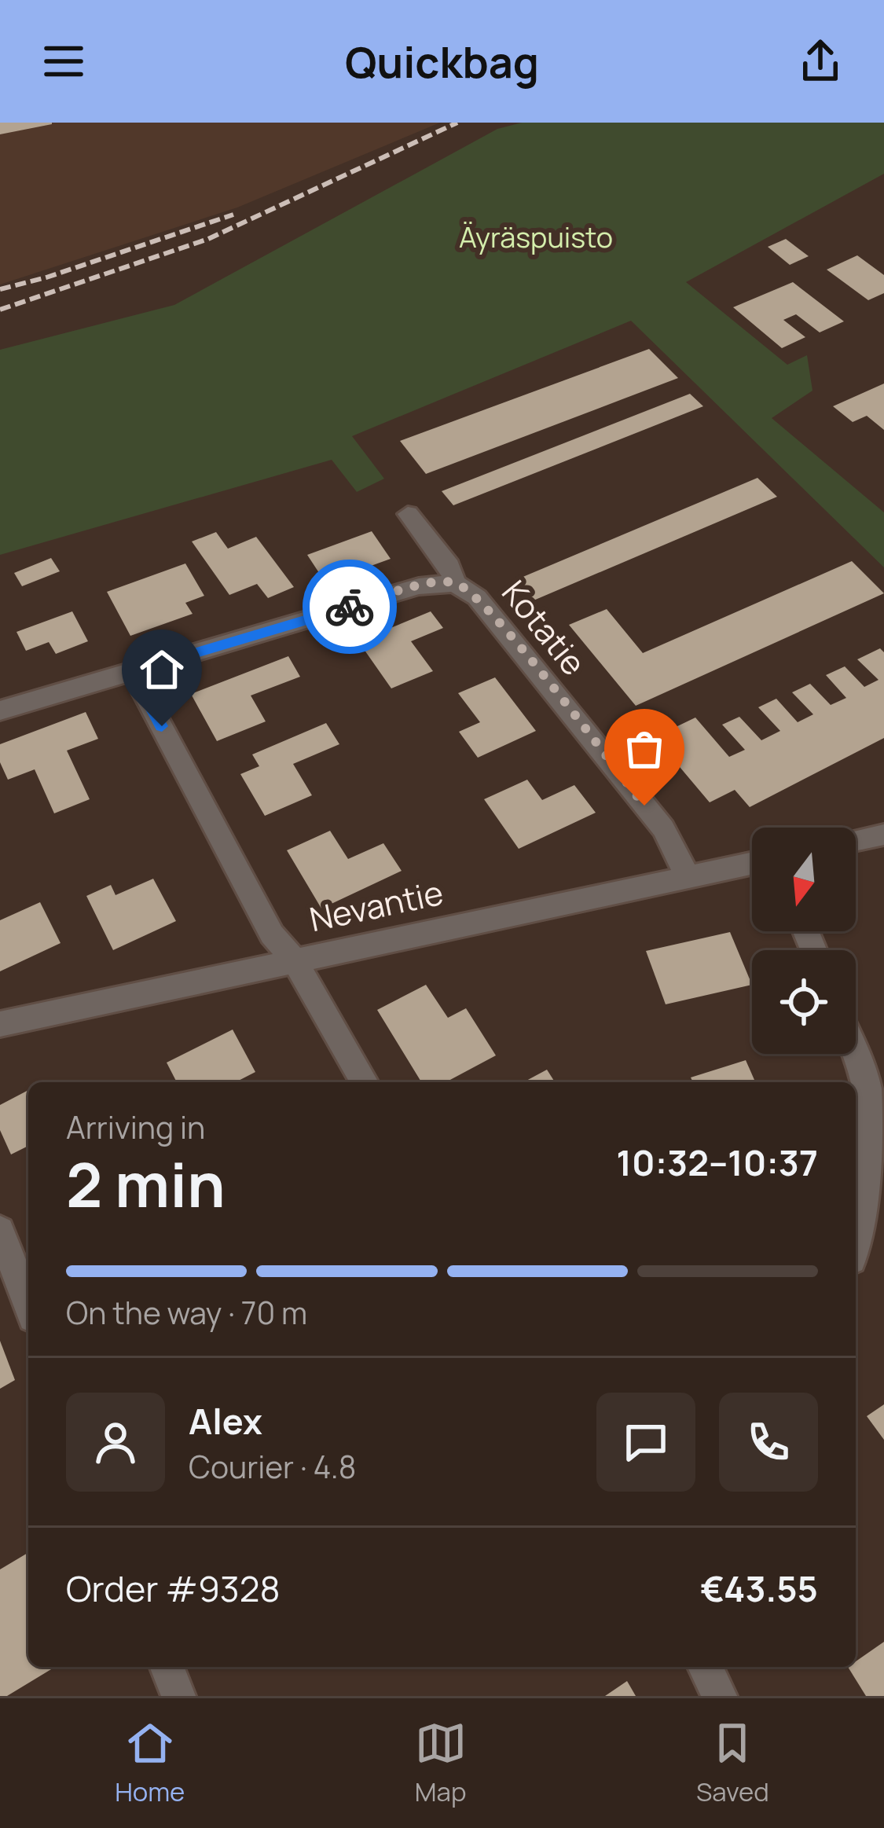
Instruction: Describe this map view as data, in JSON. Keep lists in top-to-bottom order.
{
  "streets": {
    "street": ["Kotatie", "Nevantie"]
  },
  "crossings": [
    ["Kotatie", "Nevantie"]
  ],
  "parks": ["Äyräspuisto"],
  "north": "bottom",
  "page": {
    "header": "Quickbag",
    "heading": ["2 min", "Arriving in", "10:32–10:37"],
    "panel": [
      "Alex",
      "Courier · 4.8",
      "Order #9328",
      "€43.55"
    ],
    "bar": "On the way · 70 m",
    "tabs": ["Home", "Map", "Saved"]
  }
}
